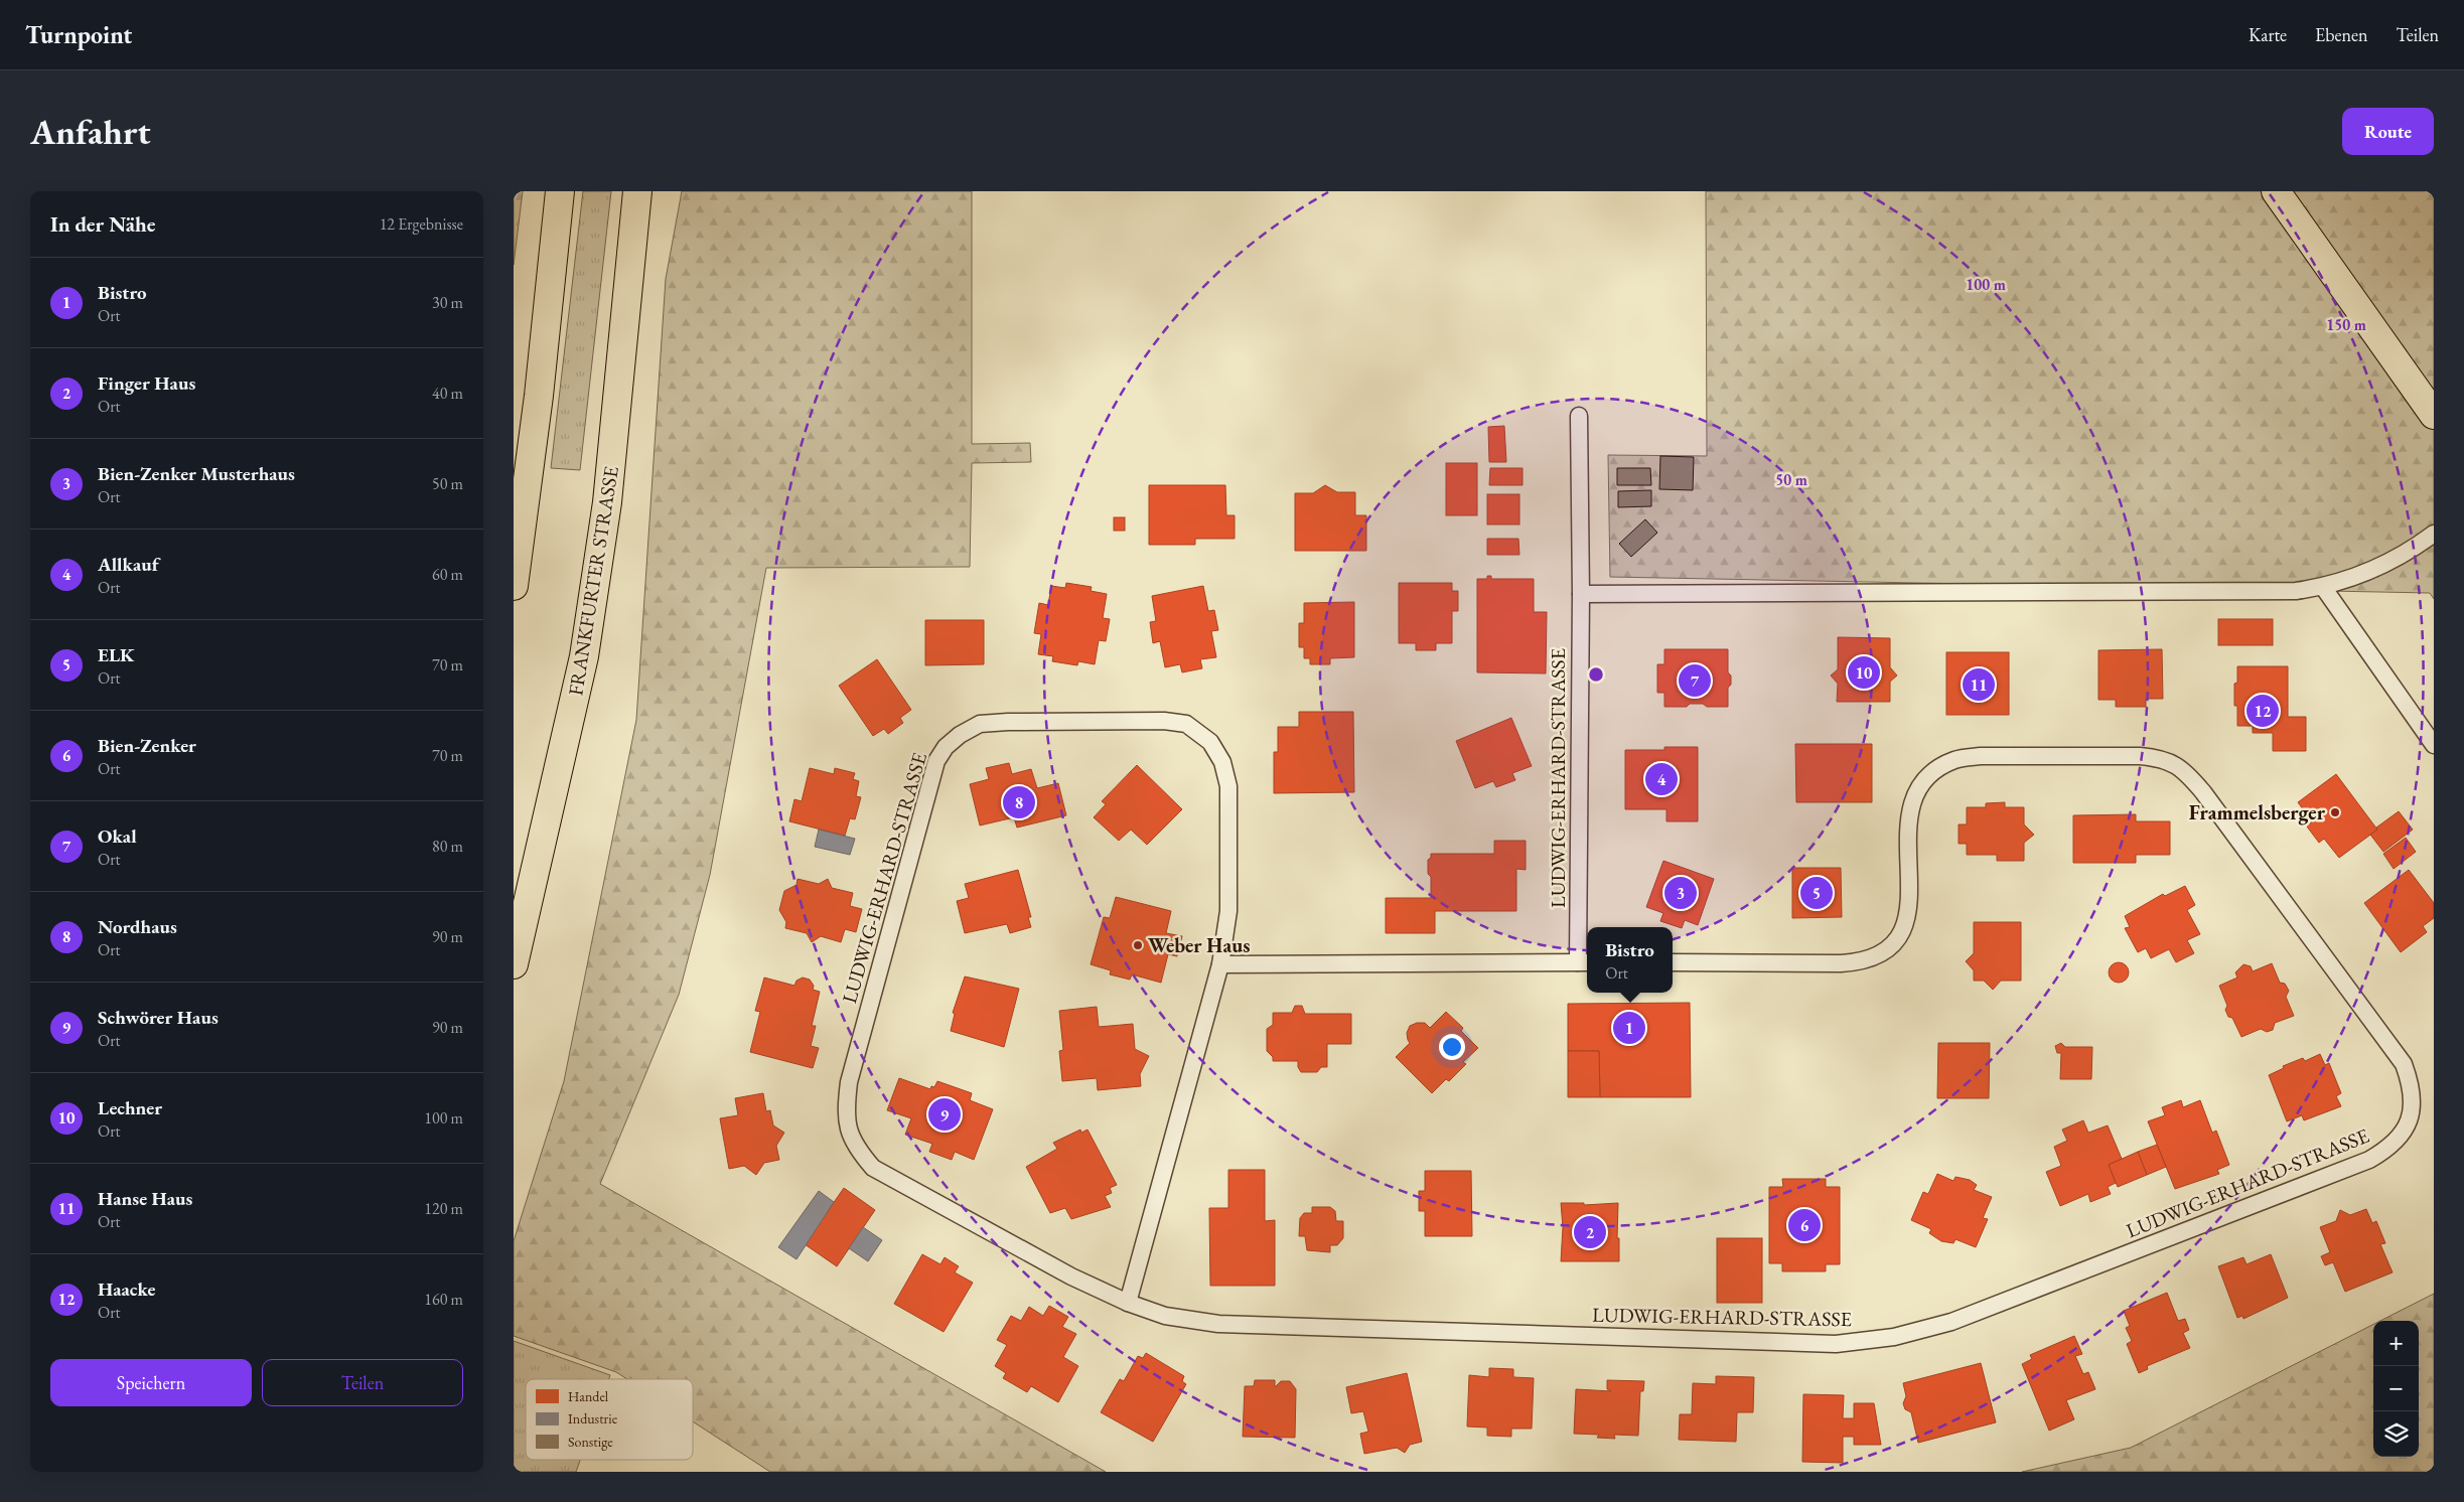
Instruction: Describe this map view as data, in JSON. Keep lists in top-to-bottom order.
{
  "streets": {
    "main road": ["FRANKFURTER STRASSE"],
    "lane": ["LUDWIG-ERHARD-STRASSE"]
  },
  "places": ["Frammelsberger", "Weber Haus"],
  "legend": ["Handel", "Industrie", "Sonstige"],
  "page": {
    "header": "Turnpoint",
    "nav": ["Karte", "Ebenen", "Teilen"],
    "buttons": [
      "Route",
      ["Speichern", "Teilen"]
    ],
    "title": "Anfahrt",
    "heading": ["In der Nähe", "12 Ergebnisse"],
    "list": [
      {
        "mark": "1",
        "name": "Bistro",
        "note": "Ort",
        "value": "30 m"
      },
      {
        "mark": "2",
        "name": "Finger Haus",
        "note": "Ort",
        "value": "40 m"
      },
      {
        "mark": "3",
        "name": "Bien-Zenker Musterhaus",
        "note": "Ort",
        "value": "50 m"
      },
      {
        "mark": "4",
        "name": "Allkauf",
        "note": "Ort",
        "value": "60 m"
      },
      {
        "mark": "5",
        "name": "ELK",
        "note": "Ort",
        "value": "70 m"
      },
      {
        "mark": "6",
        "name": "Bien-Zenker",
        "note": "Ort",
        "value": "70 m"
      },
      {
        "mark": "7",
        "name": "Okal",
        "note": "Ort",
        "value": "80 m"
      },
      {
        "mark": "8",
        "name": "Nordhaus",
        "note": "Ort",
        "value": "90 m"
      },
      {
        "mark": "9",
        "name": "Schwörer Haus",
        "note": "Ort",
        "value": "90 m"
      },
      {
        "mark": "10",
        "name": "Lechner",
        "note": "Ort",
        "value": "100 m"
      },
      {
        "mark": "11",
        "name": "Hanse Haus",
        "note": "Ort",
        "value": "120 m"
      },
      {
        "mark": "12",
        "name": "Haacke",
        "note": "Ort",
        "value": "160 m"
      }
    ],
    "pins": [
      "10",
      "7",
      "11",
      "12",
      "4",
      "8",
      "3",
      "5",
      "1",
      "9",
      "6",
      "2"
    ],
    "popup": ["Bistro", "Ort"],
    "map_buttons": ["+", "−"]
  },
  "rings": ["100 m", "150 m", "50 m"]
}
